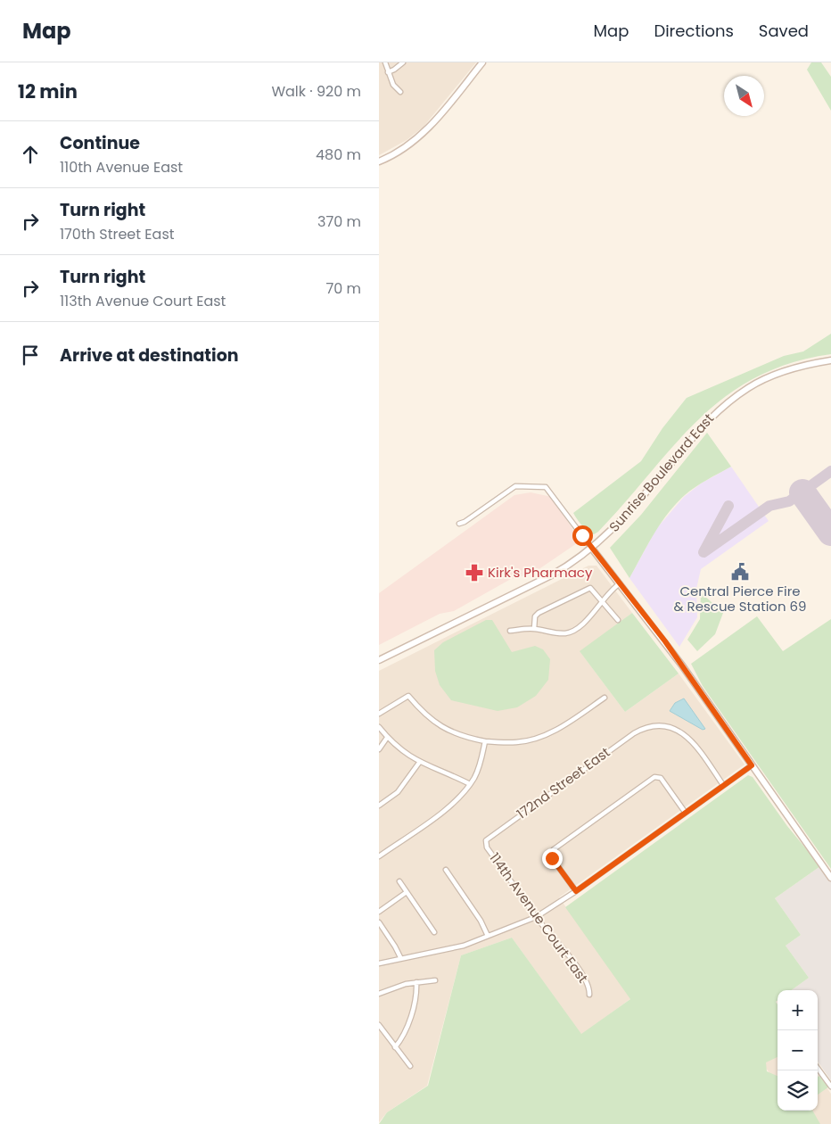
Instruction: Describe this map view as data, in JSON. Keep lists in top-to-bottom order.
{
  "streets": {
    "street": ["Sunrise Boulevard East", "172nd Street East", "114th Avenue Court East"]
  },
  "crossings": [
    ["172nd Street East", "114th Avenue Court East"]
  ],
  "places": {
    "public building": ["Central Pierce Fire & Rescue Station 69"],
    "pharmacy": ["Kirk's Pharmacy"]
  },
  "north": "bottom right",
  "page": {
    "header": "Map",
    "nav": ["Map", "Directions", "Saved"],
    "heading": ["12 min", "Walk · 920 m"],
    "list": [
      ["Continue", "110th Avenue East", "480 m"],
      ["Turn right", "170th Street East", "370 m"],
      ["Turn right", "113th Avenue Court East", "70 m"],
      "Arrive at destination"
    ],
    "map_buttons": ["+", "−"]
  }
}
